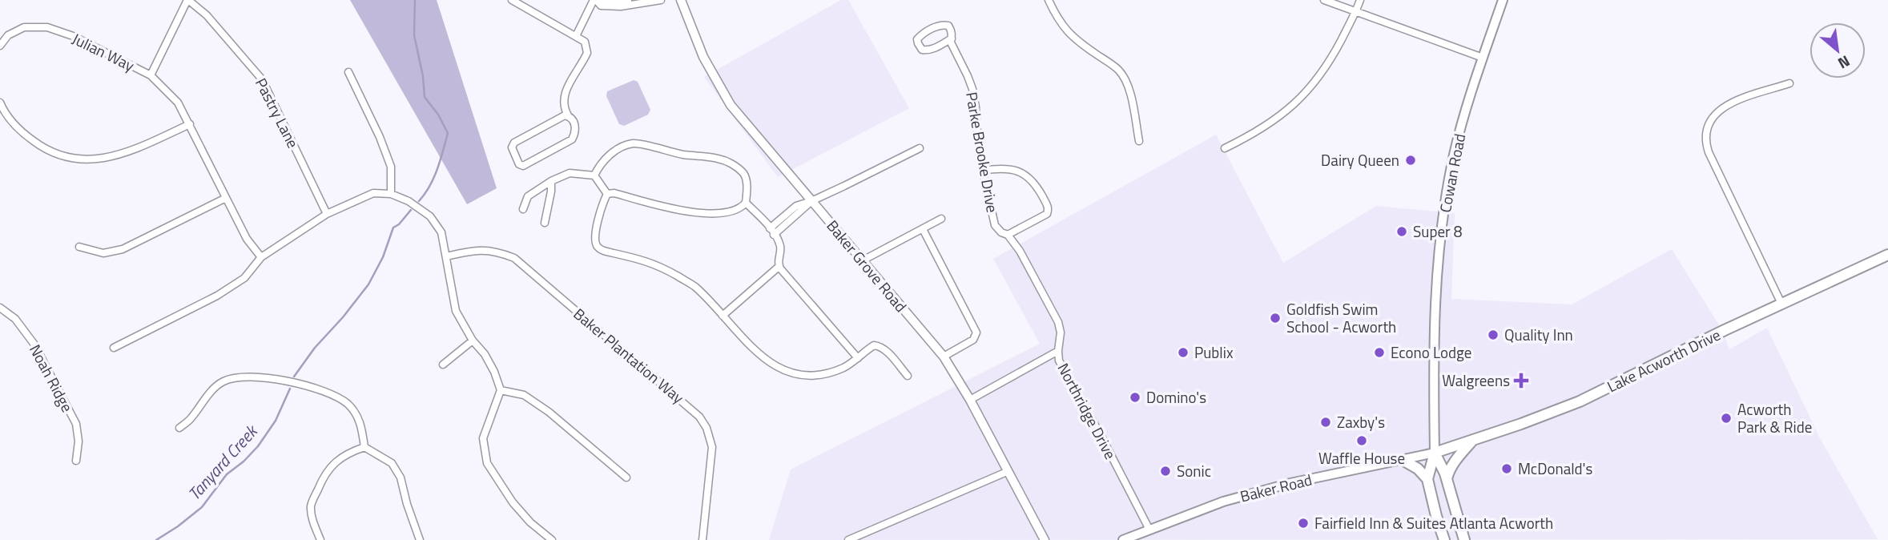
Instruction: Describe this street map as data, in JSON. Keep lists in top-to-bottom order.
{
  "streets": {
    "main road": ["Cowan Road", "Lake Acworth Drive", "Baker Road"],
    "street": [
      "Julian Way",
      "Pastry Lane",
      "Parke Brooke Drive",
      "Baker Grove Road",
      "Baker Plantation Way",
      "Noah Ridge",
      "Northridge Drive"
    ]
  },
  "crossings": [
    ["Parke Brooke Drive", "Northridge Drive"],
    ["Cowan Road", "Lake Acworth Drive"],
    ["Cowan Road", "Baker Road"],
    ["Baker Grove Road", "Northridge Drive"],
    ["Lake Acworth Drive", "Baker Road"],
    ["Northridge Drive", "Baker Road"]
  ],
  "water": ["Tanyard Creek"],
  "places": {
    "other": [
      "Dairy Queen",
      "Super 8",
      "Goldfish Swim School - Acworth",
      "Quality Inn",
      "Publix",
      "Econo Lodge",
      "Domino's",
      "Acworth Park & Ride",
      "Zaxby's",
      "Waffle House",
      "McDonald's",
      "Sonic",
      "Fairfield Inn & Suites Atlanta Acworth"
    ],
    "health": ["Walgreens"]
  },
  "north": "bottom right"
}
